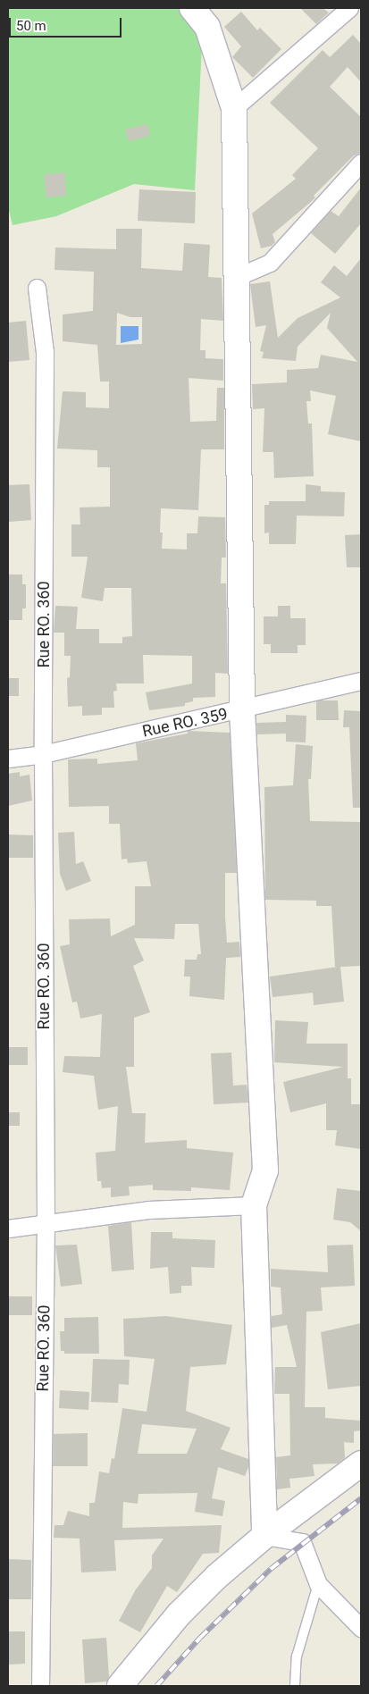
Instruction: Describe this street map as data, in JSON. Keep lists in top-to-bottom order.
{
  "streets": {
    "street": ["Rue RO. 360", "Rue RO. 359"]
  },
  "crossings": [
    ["Rue RO. 360", "Rue RO. 359"]
  ],
  "scale_bar": "50 m"
}
